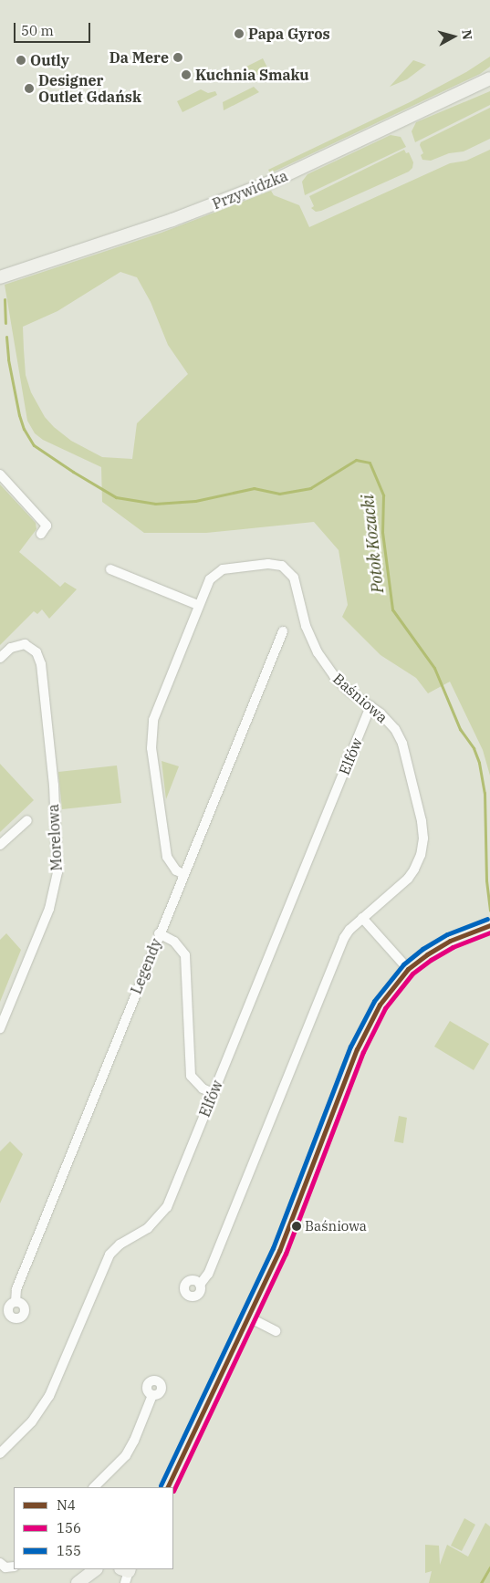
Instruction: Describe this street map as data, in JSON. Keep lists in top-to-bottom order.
{
  "streets": {
    "street": [
      "Przywidzka",
      "Baśniowa",
      "Elfów",
      "Morelowa",
      "Legendy"
    ]
  },
  "crossings": [
    ["Baśniowa", "Elfów"],
    ["Baśniowa", "Legendy"]
  ],
  "water": ["Potok Kozacki"],
  "places": [
    "Papa Gyros",
    "Da Mere",
    "Outly",
    "Kuchnia Smaku",
    "Designer Outlet Gdańsk",
    "Baśniowa"
  ],
  "lines": ["transit line 155", "transit line N4", "transit line 156"],
  "legend": ["N4", "156", "155"],
  "scale_bar": "50 m",
  "north": "right"
}
